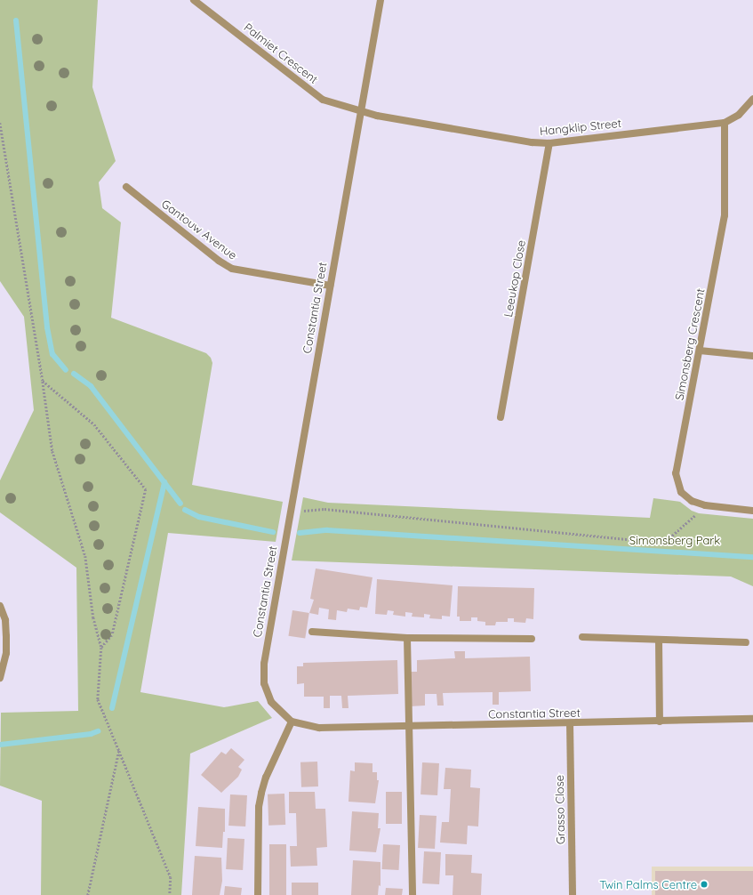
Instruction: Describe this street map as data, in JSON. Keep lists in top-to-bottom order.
{
  "streets": {
    "street": [
      "Palmiet Crescent",
      "Hangklip Street",
      "Gantouw Avenue",
      "Leeukop Close",
      "Constantia Street",
      "Simonsberg Crescent",
      "Grasso Close"
    ]
  },
  "crossings": [
    ["Palmiet Crescent", "Hangklip Street"],
    ["Palmiet Crescent", "Constantia Street"],
    ["Hangklip Street", "Leeukop Close"],
    ["Hangklip Street", "Constantia Street"],
    ["Hangklip Street", "Simonsberg Crescent"],
    ["Gantouw Avenue", "Constantia Street"],
    ["Constantia Street", "Grasso Close"]
  ],
  "parks": ["Simonsberg Park"],
  "places": ["Twin Palms Centre"]
}
